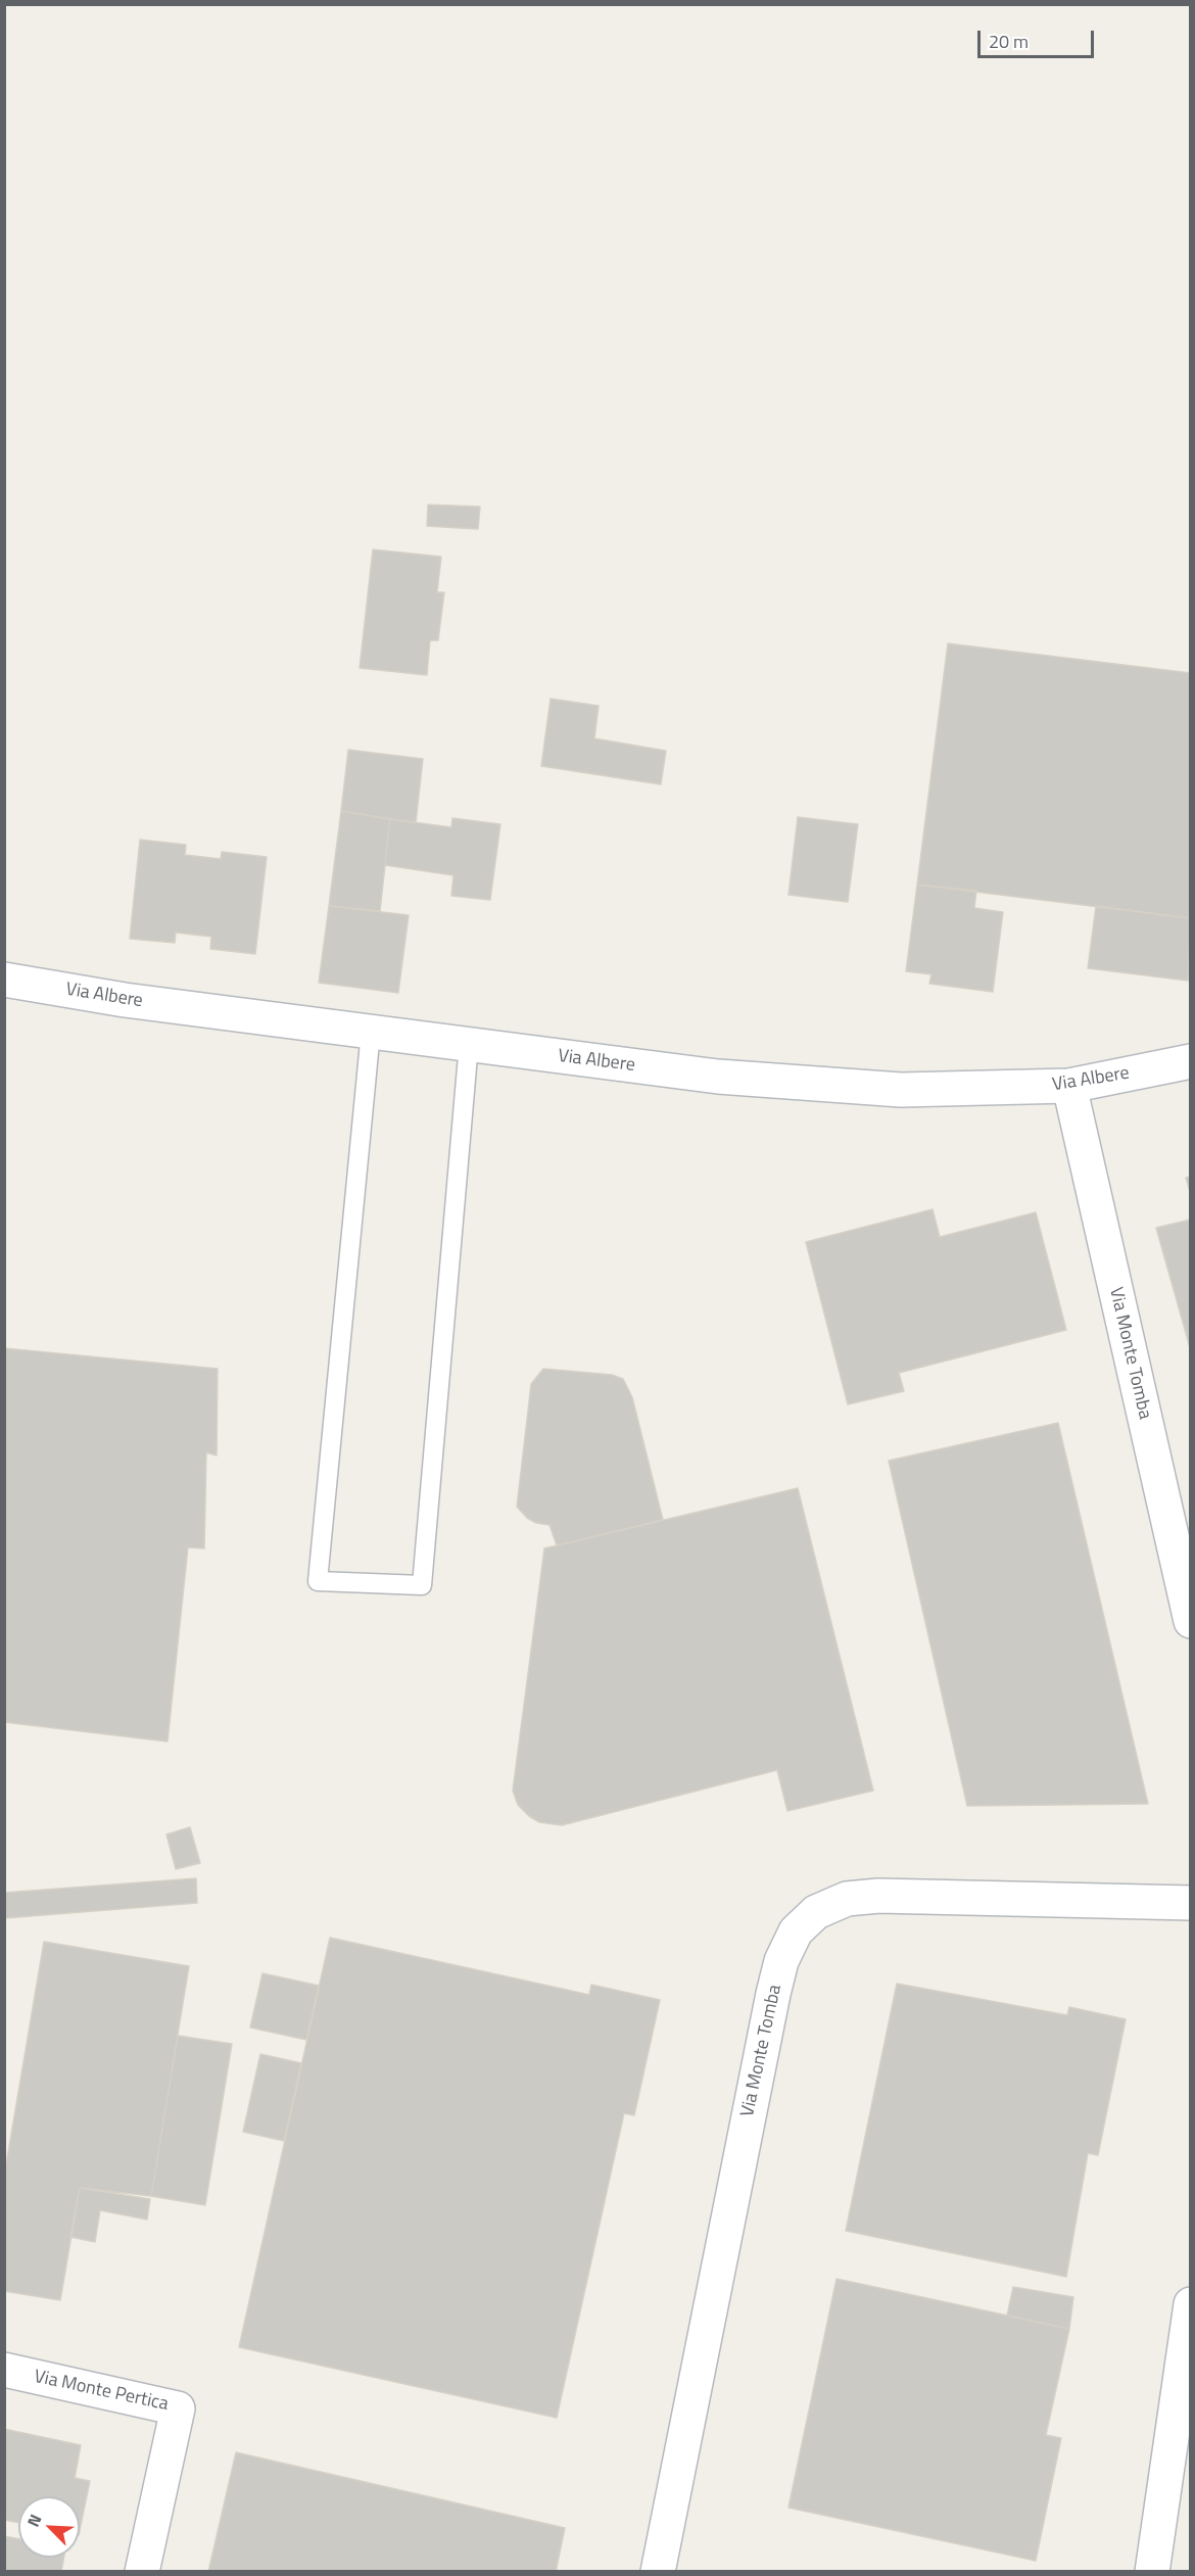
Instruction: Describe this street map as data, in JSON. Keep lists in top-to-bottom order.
{
  "streets": {
    "street": ["Via Albere", "Via Monte Tomba", "Via Monte Pertica"]
  },
  "crossings": [
    ["Via Albere", "Via Monte Tomba"]
  ],
  "scale_bar": "20 m",
  "north": "top left"
}
